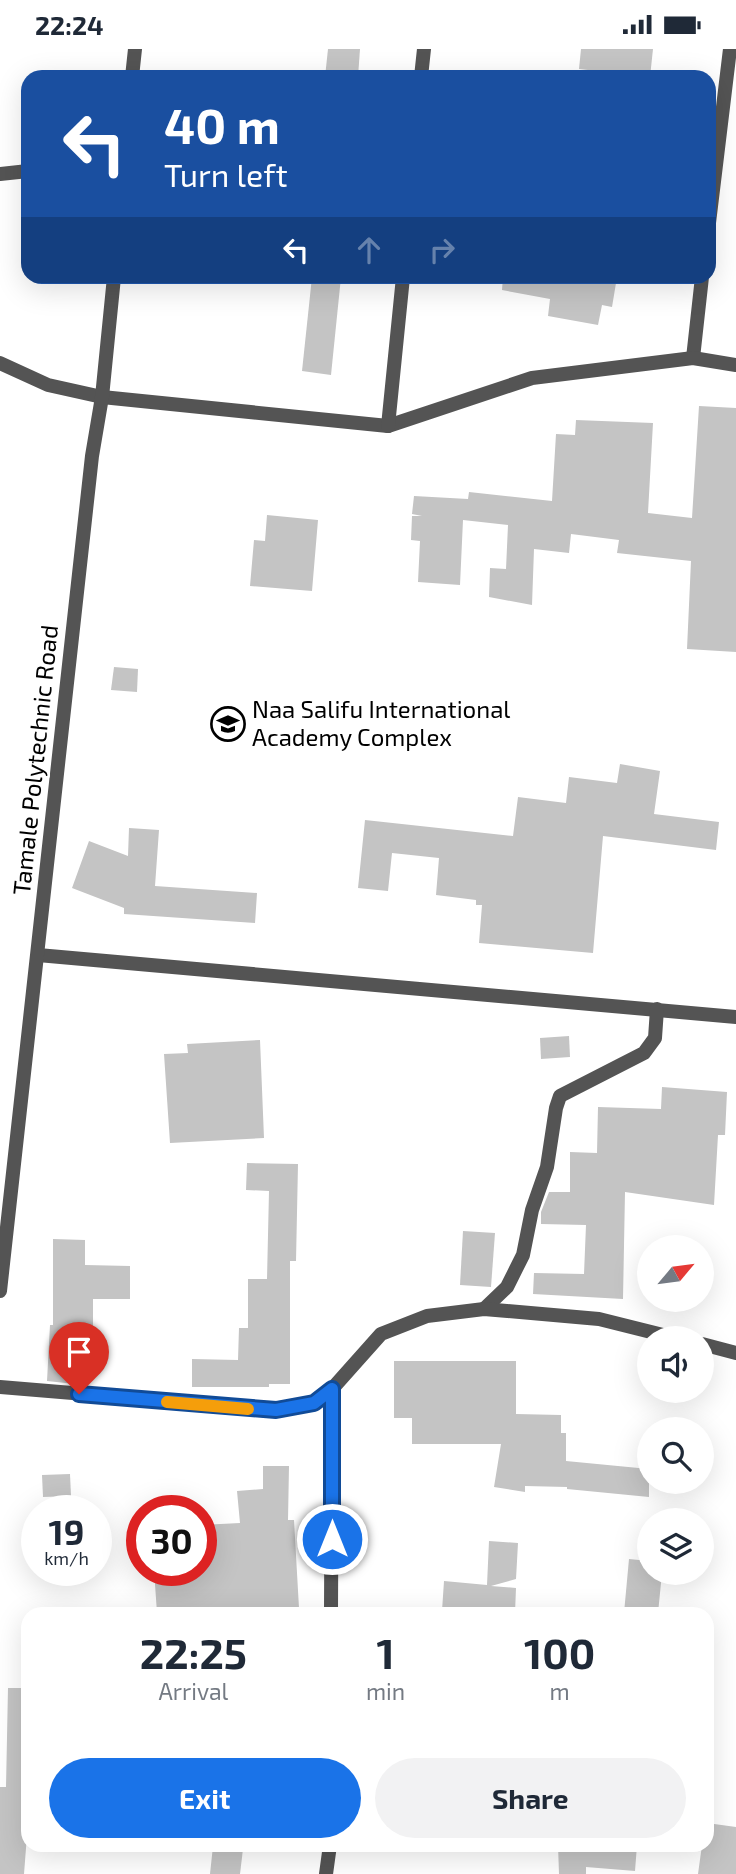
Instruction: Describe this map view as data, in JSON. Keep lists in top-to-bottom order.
{
  "streets": {
    "street": ["Tamale Polytechnic Road"]
  },
  "places": {
    "school or university": ["Naa Salifu International Academy Complex"]
  },
  "north": "top right",
  "page": {
    "status": "22:24",
    "turn": ["40 m", "Turn left"],
    "speed": "19 km/h",
    "limit": "30",
    "eta": [
      "22:25",
      "Arrival",
      "1",
      "min",
      "100",
      "m"
    ],
    "buttons": ["Exit", "Share"]
  }
}
